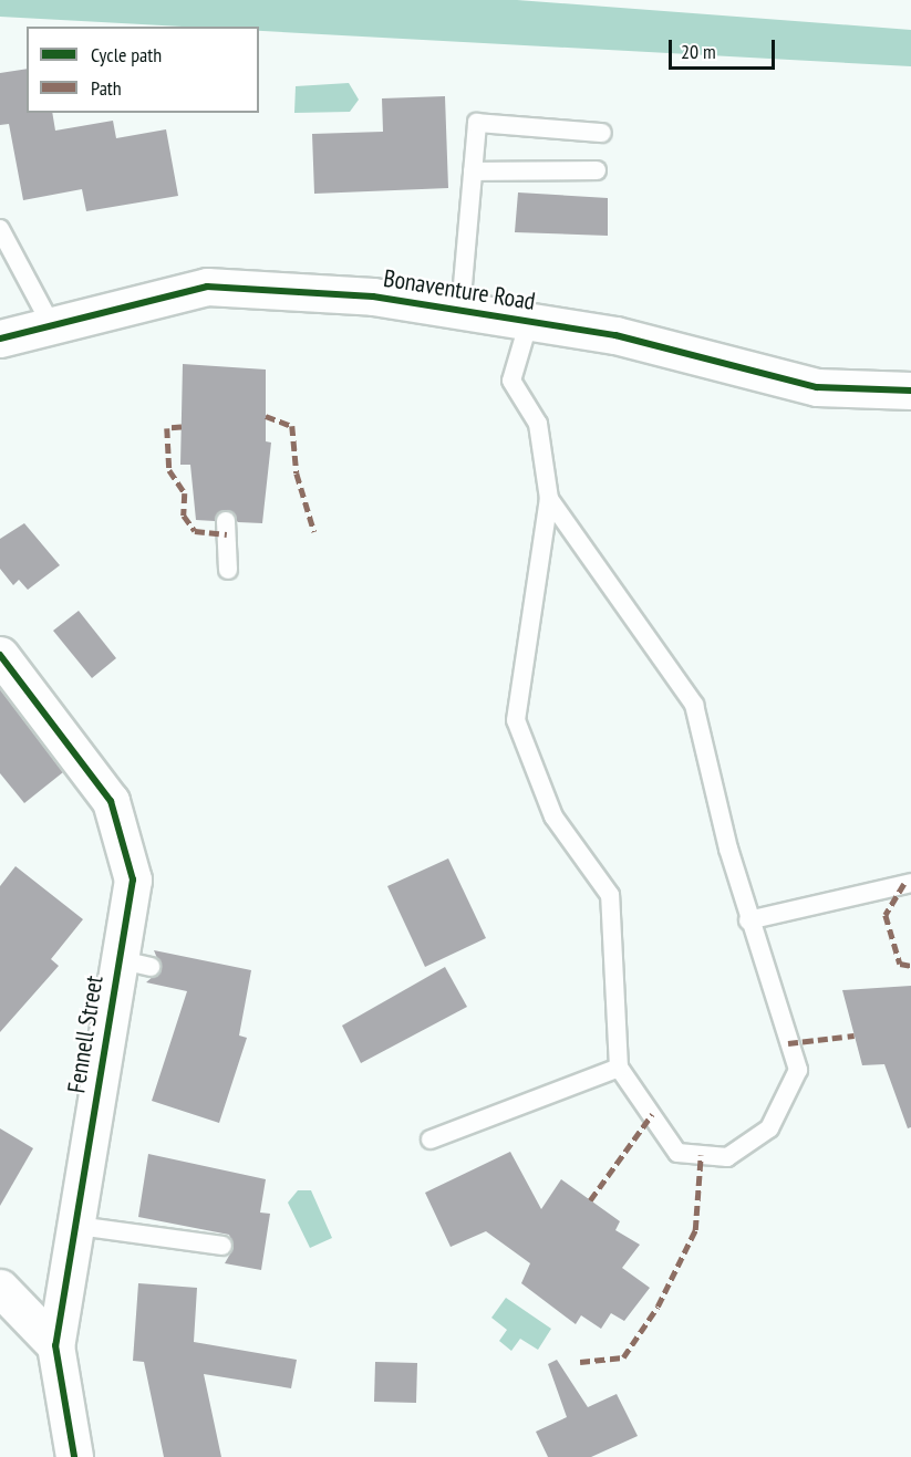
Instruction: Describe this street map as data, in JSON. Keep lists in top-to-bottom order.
{
  "streets": {
    "street": ["Bonaventure Road", "Fennell Street"]
  },
  "legend": ["Cycle path", "Path"],
  "scale_bar": "20 m"
}
